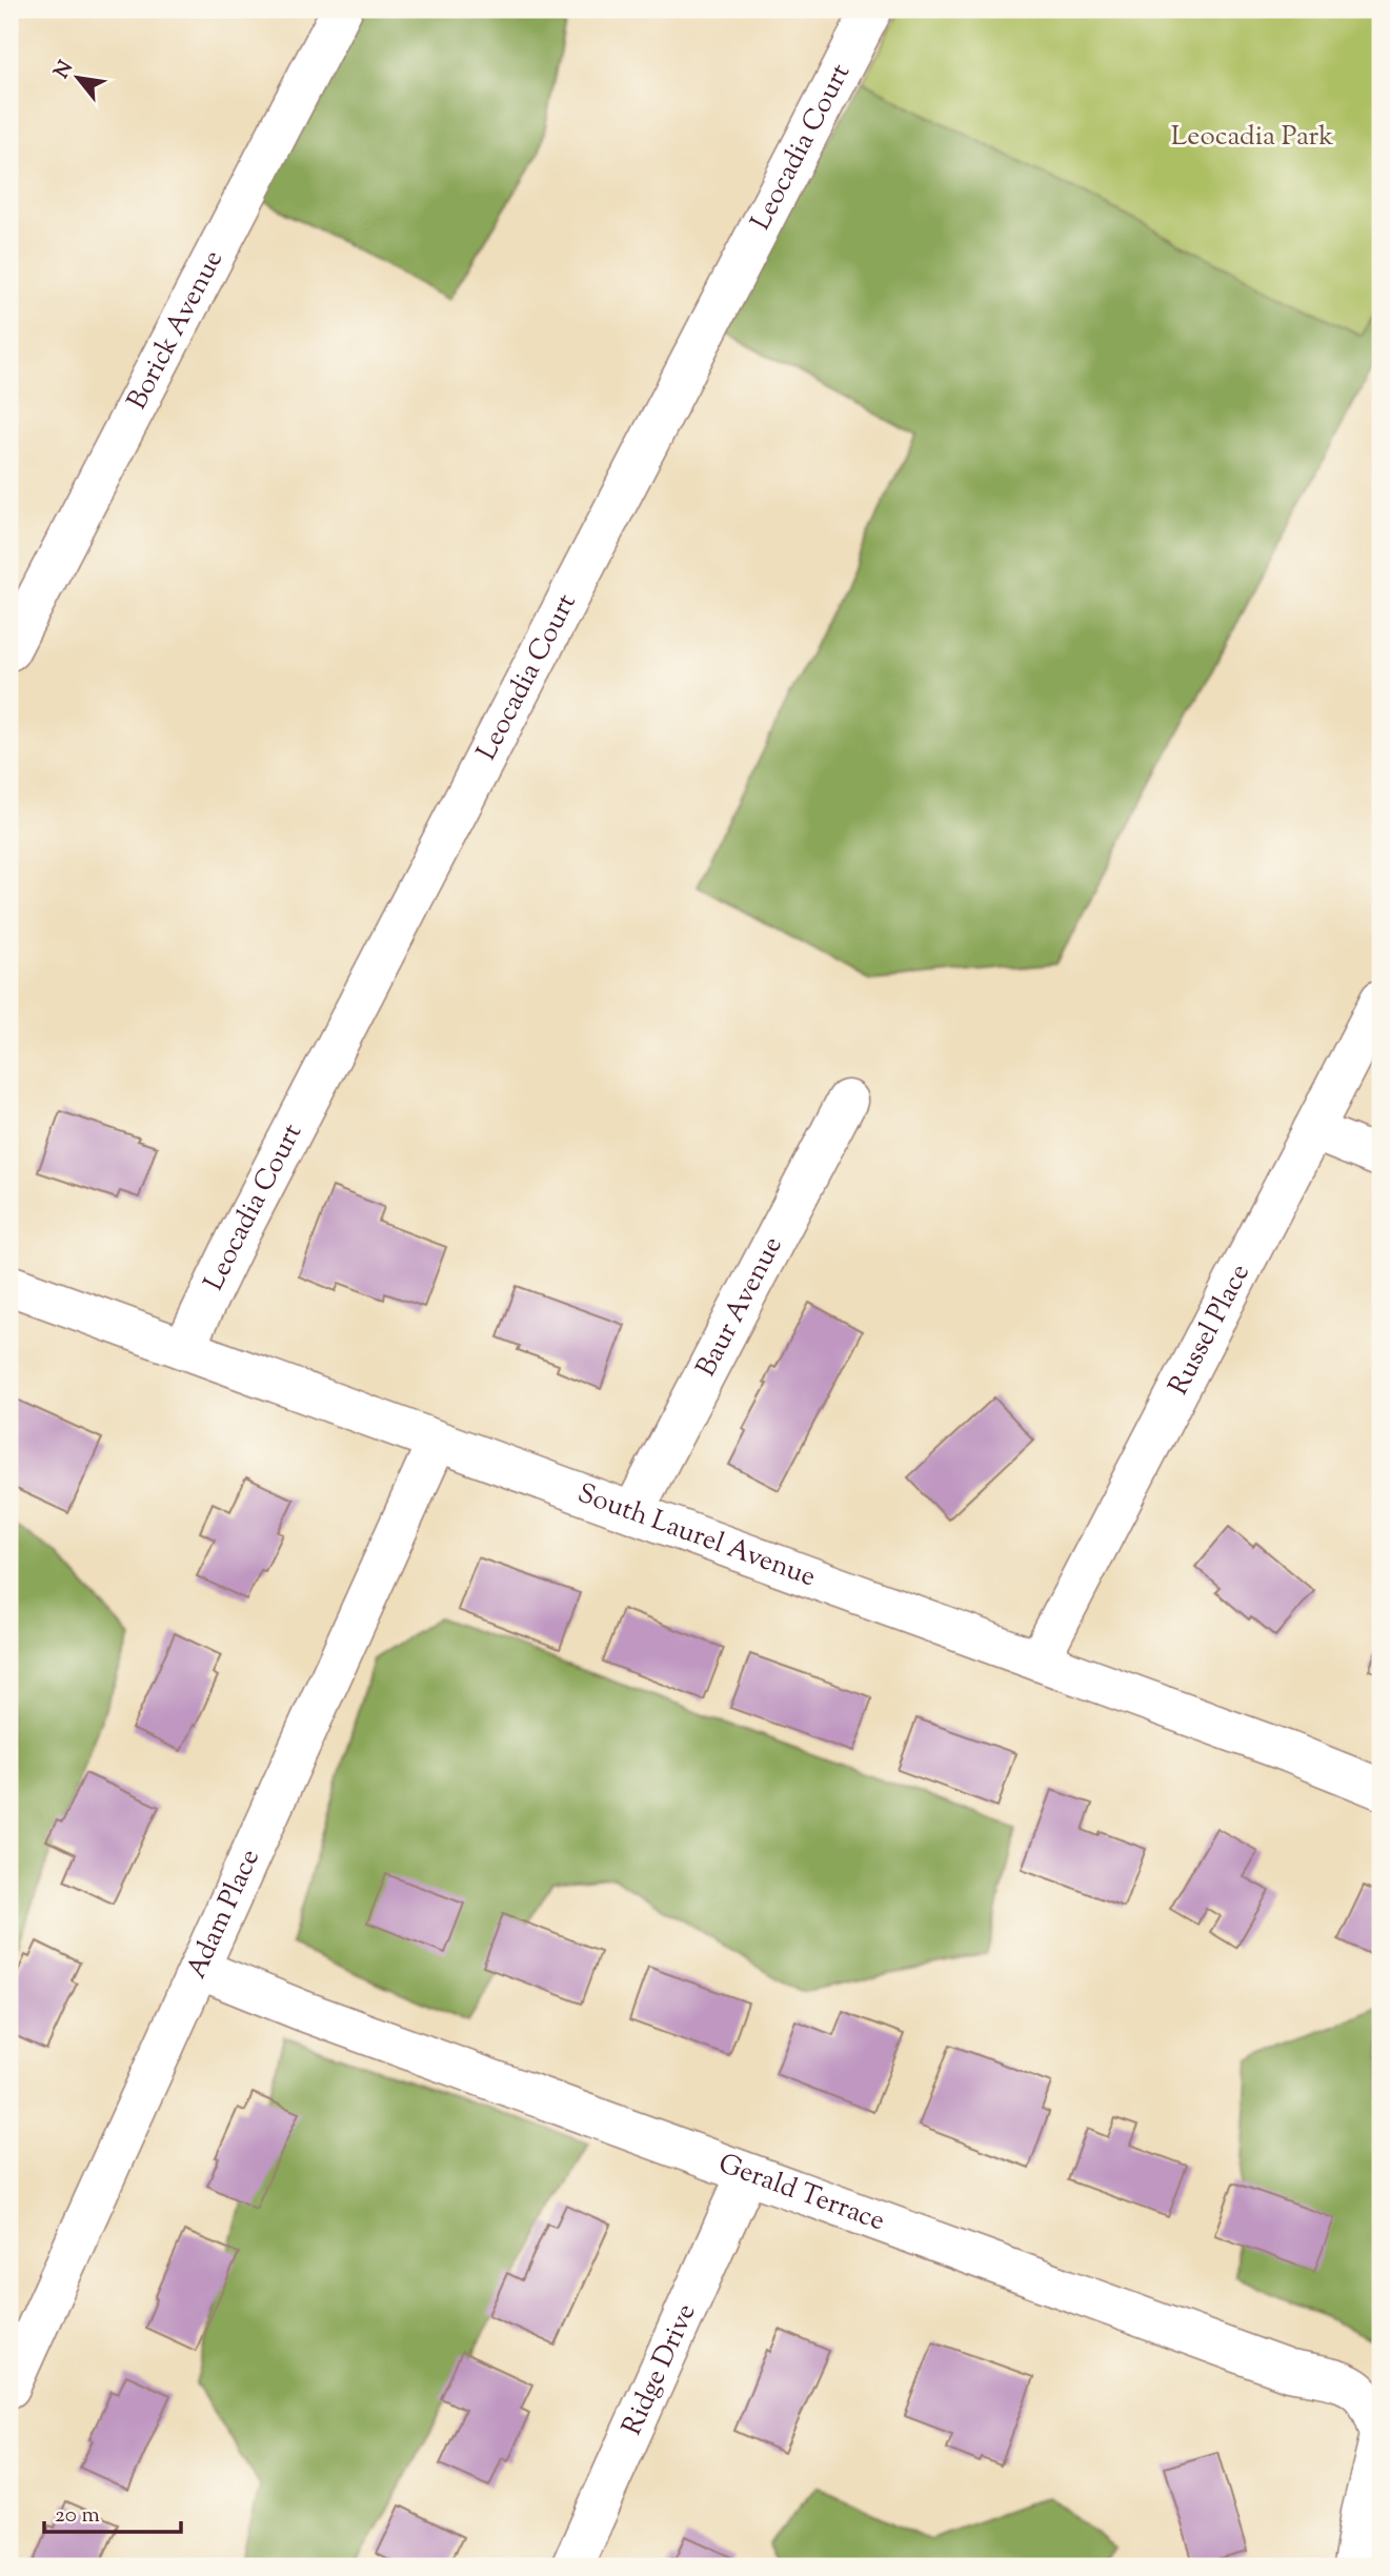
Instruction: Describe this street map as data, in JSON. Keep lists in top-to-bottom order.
{
  "streets": {
    "street": [
      "Leocadia Court",
      "Borick Avenue",
      "Baur Avenue",
      "Russel Place",
      "South Laurel Avenue",
      "Adam Place",
      "Gerald Terrace",
      "Ridge Drive"
    ]
  },
  "crossings": [
    ["Leocadia Court", "South Laurel Avenue"],
    ["Baur Avenue", "South Laurel Avenue"],
    ["Russel Place", "South Laurel Avenue"],
    ["South Laurel Avenue", "Adam Place"],
    ["Adam Place", "Gerald Terrace"],
    ["Gerald Terrace", "Ridge Drive"]
  ],
  "parks": ["Leocadia Park"],
  "scale_bar": "20 m",
  "north": "top left"
}
